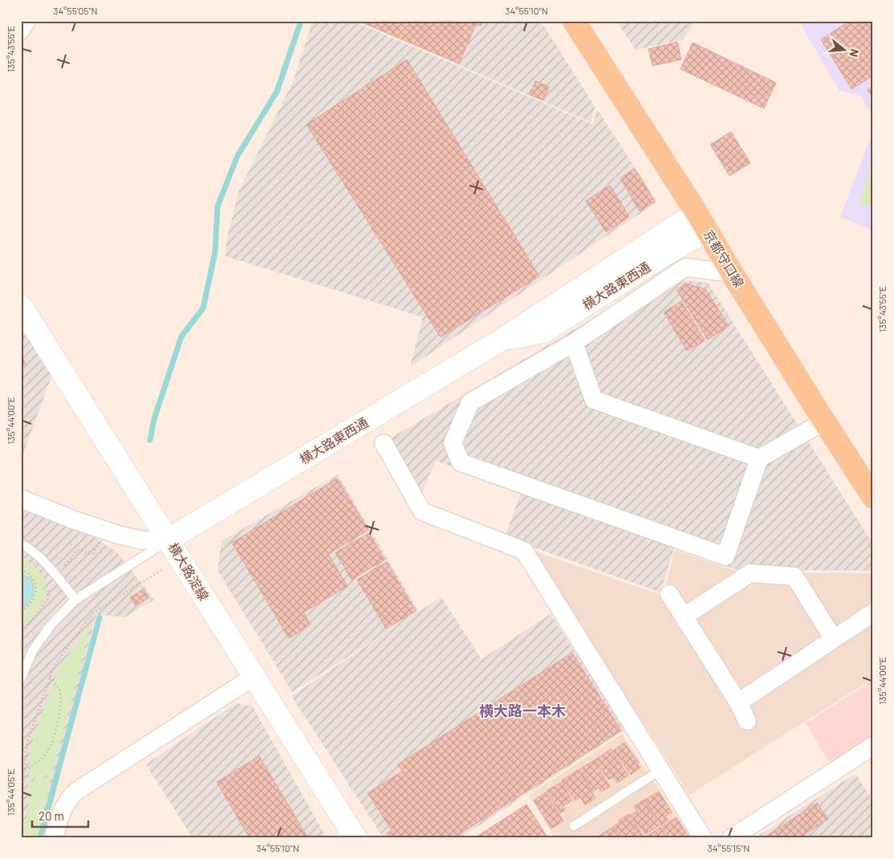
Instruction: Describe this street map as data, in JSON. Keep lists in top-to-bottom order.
{
  "streets": {
    "main road": ["京都守口線"],
    "street": ["横大路東西通", "横大路淀線"]
  },
  "crossings": [
    ["京都守口線", "横大路東西通"],
    ["横大路東西通", "横大路淀線"]
  ],
  "districts": ["横大路一本木"],
  "scale_bar": "20 m",
  "north": "right",
  "coordinates": [
    "34°55'05\"N",
    "34°55'10\"N",
    "135°43'55\"E",
    "135°44'00\"E",
    "135°44'05\"E",
    "34°55'15\"N"
  ]
}
